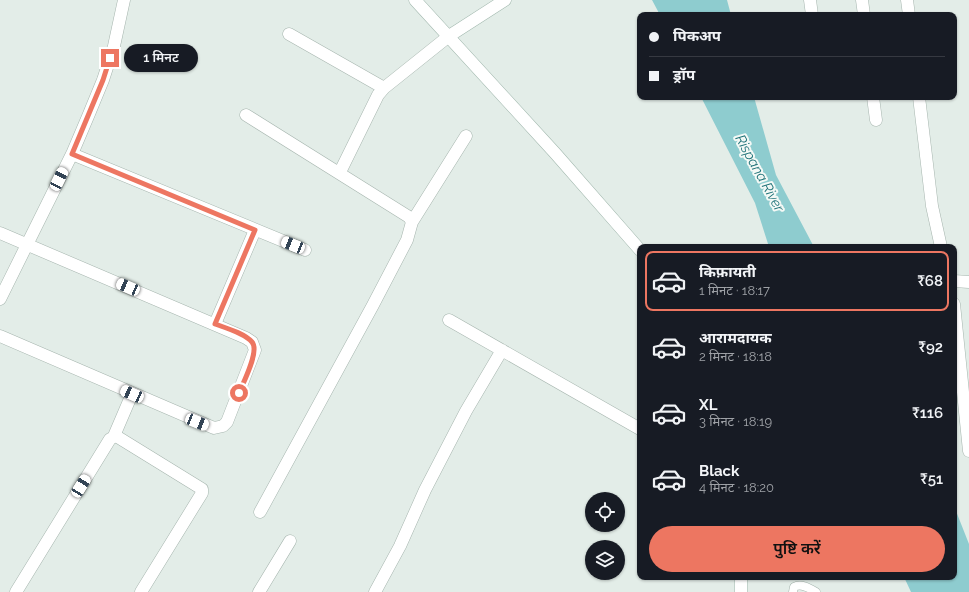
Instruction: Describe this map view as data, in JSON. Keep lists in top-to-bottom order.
{
  "water": ["Rispana River"],
  "page": {
    "banner": ["पिकअप", "ड्रॉप"],
    "bubble": "1 मिनट",
    "list": [
      {
        "name": "किफ़ायती",
        "note": "1 मिनट · 18:17",
        "value": "₹68"
      },
      {
        "name": "आरामदायक",
        "note": "2 मिनट · 18:18",
        "value": "₹92"
      },
      {
        "name": "XL",
        "note": "3 मिनट · 18:19",
        "value": "₹116"
      },
      {
        "name": "Black",
        "note": "4 मिनट · 18:20",
        "value": "₹51"
      }
    ],
    "buttons": "पुष्टि करें"
  }
}
